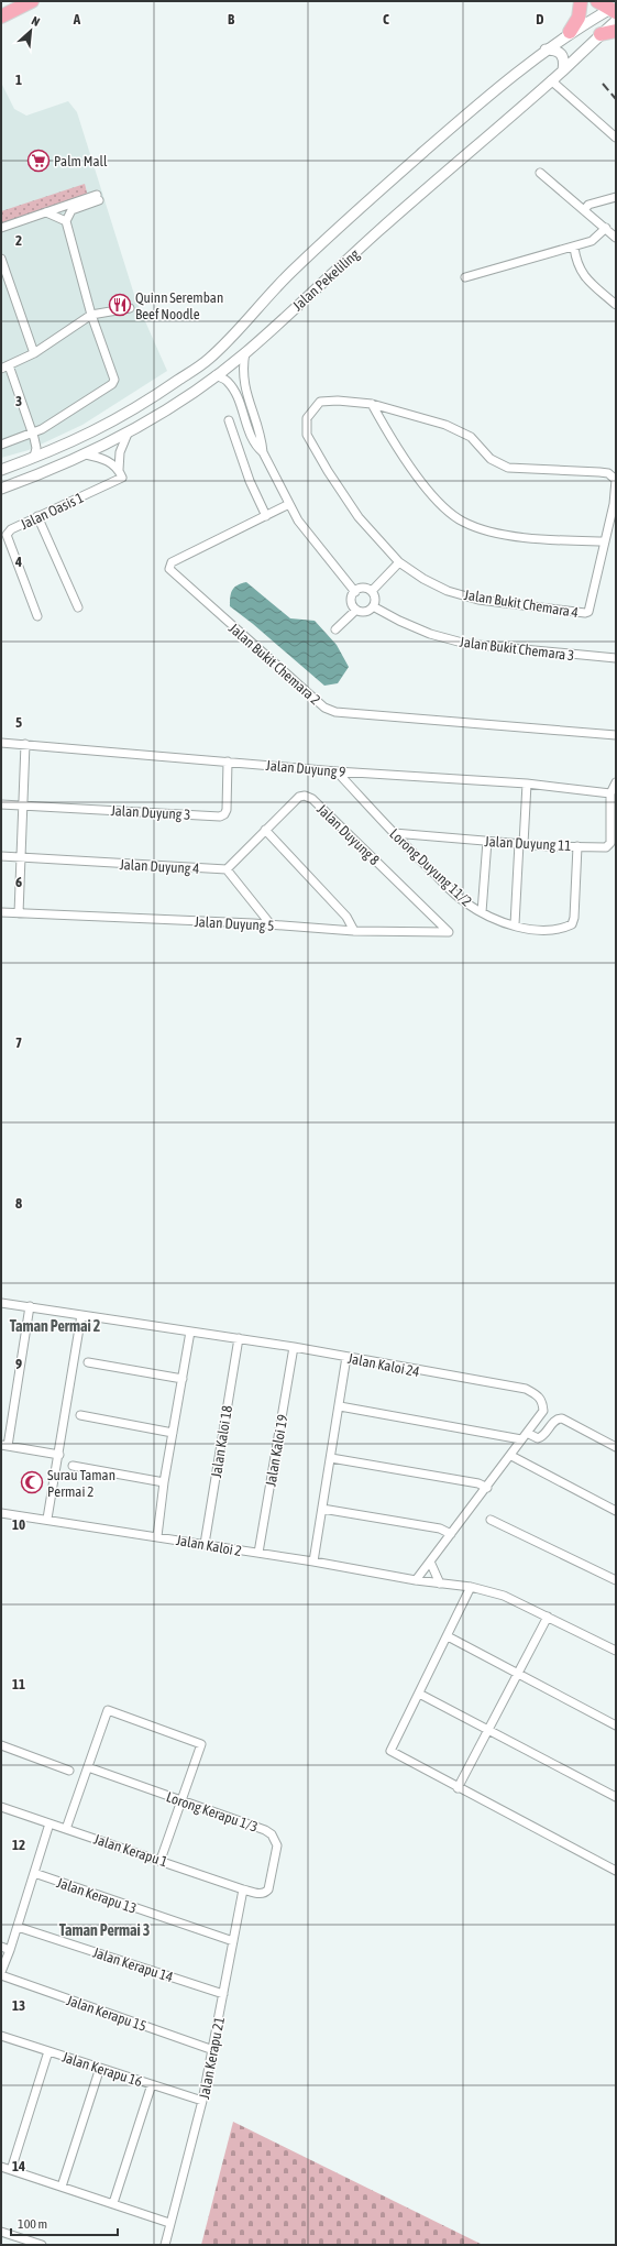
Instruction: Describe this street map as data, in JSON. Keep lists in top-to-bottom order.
{
  "streets": {
    "street": [
      "Jalan Pekeliling",
      "Jalan Oasis 1",
      "Jalan Bukit Chemara 4",
      "Jalan Bukit Chemara 3",
      "Jalan Bukit Chemara 2",
      "Jalan Duyung 9",
      "Jalan Duyung 3",
      "Jalan Duyung 8",
      "Jalan Duyung 11",
      "Jalan Duyung 4",
      "Lorong Duyung 11/2",
      "Jalan Duyung 5",
      "Jalan Kaloi 24",
      "Jalan Kaloi 18",
      "Jalan Kaloi 19",
      "Jalan Kaloi 2",
      "Lorong Kerapu 1/3",
      "Jalan Kerapu 1",
      "Jalan Kerapu 13",
      "Jalan Kerapu 14",
      "Jalan Kerapu 15",
      "Jalan Kerapu 21",
      "Jalan Kerapu 16"
    ]
  },
  "crossings": [
    ["Jalan Pekeliling", "Jalan Oasis 1"],
    ["Jalan Duyung 9", "Jalan Duyung 3"],
    ["Jalan Duyung 9", "Jalan Duyung 11"],
    ["Jalan Duyung 9", "Lorong Duyung 11/2"],
    ["Jalan Duyung 8", "Jalan Duyung 4"],
    ["Jalan Duyung 8", "Jalan Duyung 5"],
    ["Jalan Duyung 11", "Lorong Duyung 11/2"],
    ["Jalan Kaloi 24", "Jalan Kaloi 18"],
    ["Jalan Kaloi 24", "Jalan Kaloi 19"],
    ["Jalan Kaloi 24", "Jalan Kaloi 2"],
    ["Jalan Kaloi 18", "Jalan Kaloi 2"],
    ["Jalan Kaloi 19", "Jalan Kaloi 2"],
    ["Lorong Kerapu 1/3", "Jalan Kerapu 1"],
    ["Jalan Kerapu 1", "Jalan Kerapu 21"],
    ["Jalan Kerapu 13", "Jalan Kerapu 21"],
    ["Jalan Kerapu 14", "Jalan Kerapu 21"],
    ["Jalan Kerapu 15", "Jalan Kerapu 21"],
    ["Jalan Kerapu 21", "Jalan Kerapu 16"]
  ],
  "districts": ["Taman Permai 2", "Taman Permai 3"],
  "places": {
    "supermarket": ["Palm Mall"],
    "restaurant": ["Quinn Seremban Beef Noodle"],
    "mosque": ["Surau Taman Permai 2"]
  },
  "scale_bar": "100 m",
  "north": "top right",
  "grid": {
    "columns": [
      "A",
      "B",
      "C",
      "D"
    ],
    "rows": [
      "1",
      "2",
      "3",
      "4",
      "5",
      "6",
      "7",
      "8",
      "9",
      "10",
      "11",
      "12",
      "13",
      "14"
    ]
  }
}
